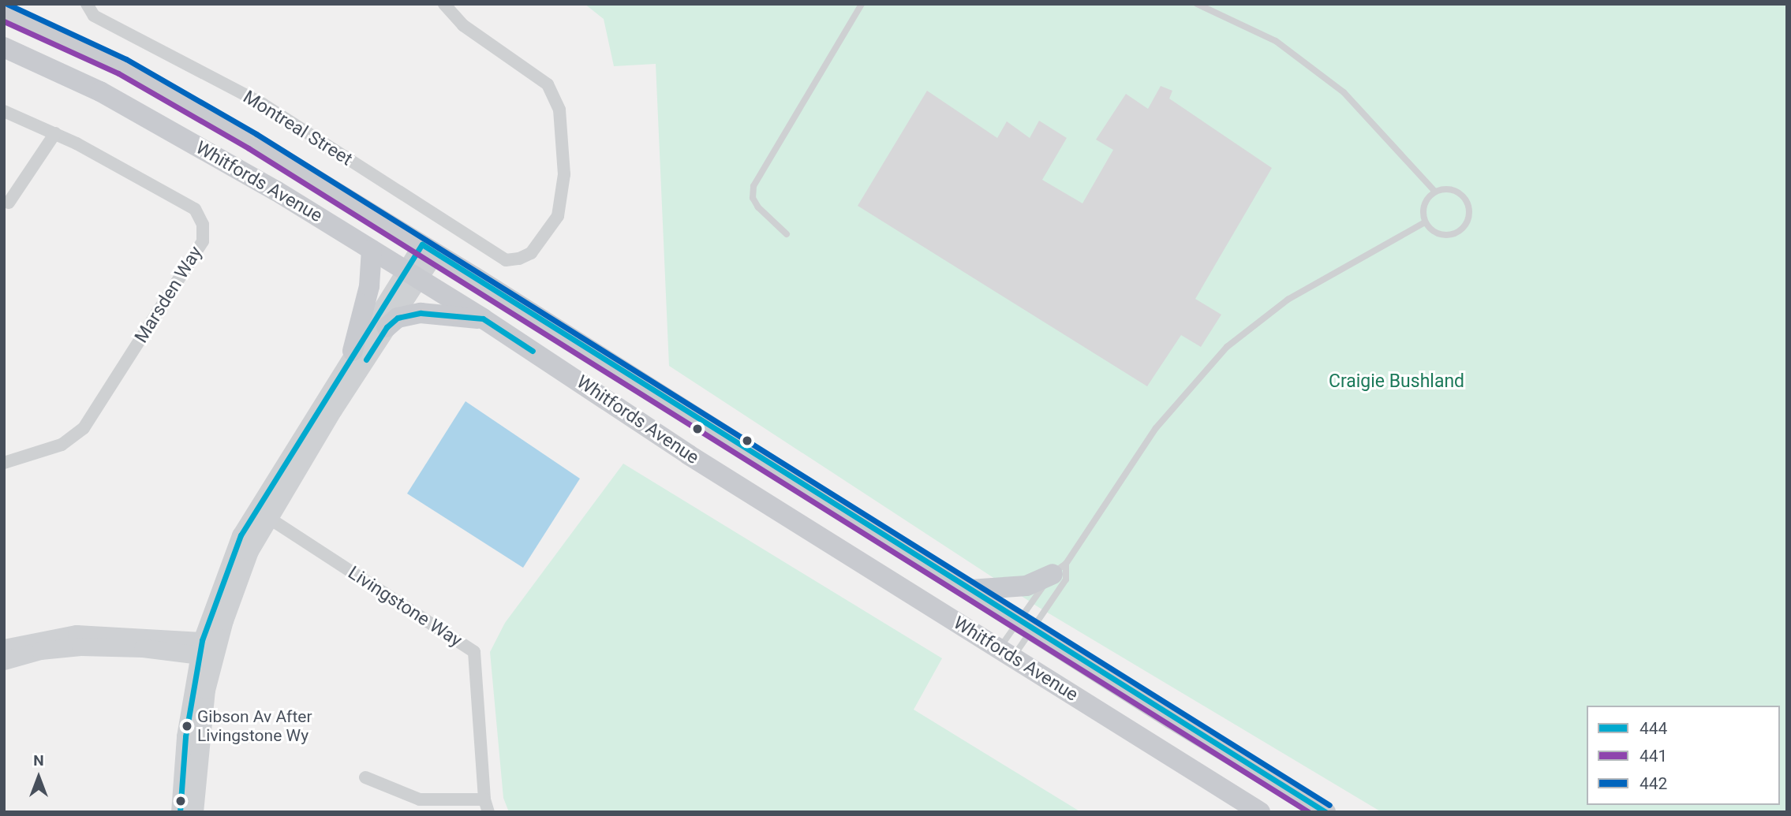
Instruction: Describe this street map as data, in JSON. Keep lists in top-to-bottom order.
{
  "streets": {
    "main road": ["Whitfords Avenue"],
    "street": ["Montreal Street", "Marsden Way", "Livingstone Way"]
  },
  "parks": ["Craigie Bushland"],
  "places": ["Gibson Av After Livingstone Wy"],
  "lines": ["transit line 442", "transit line 441", "transit line 444"],
  "legend": ["444", "441", "442"],
  "north": "top"
}
